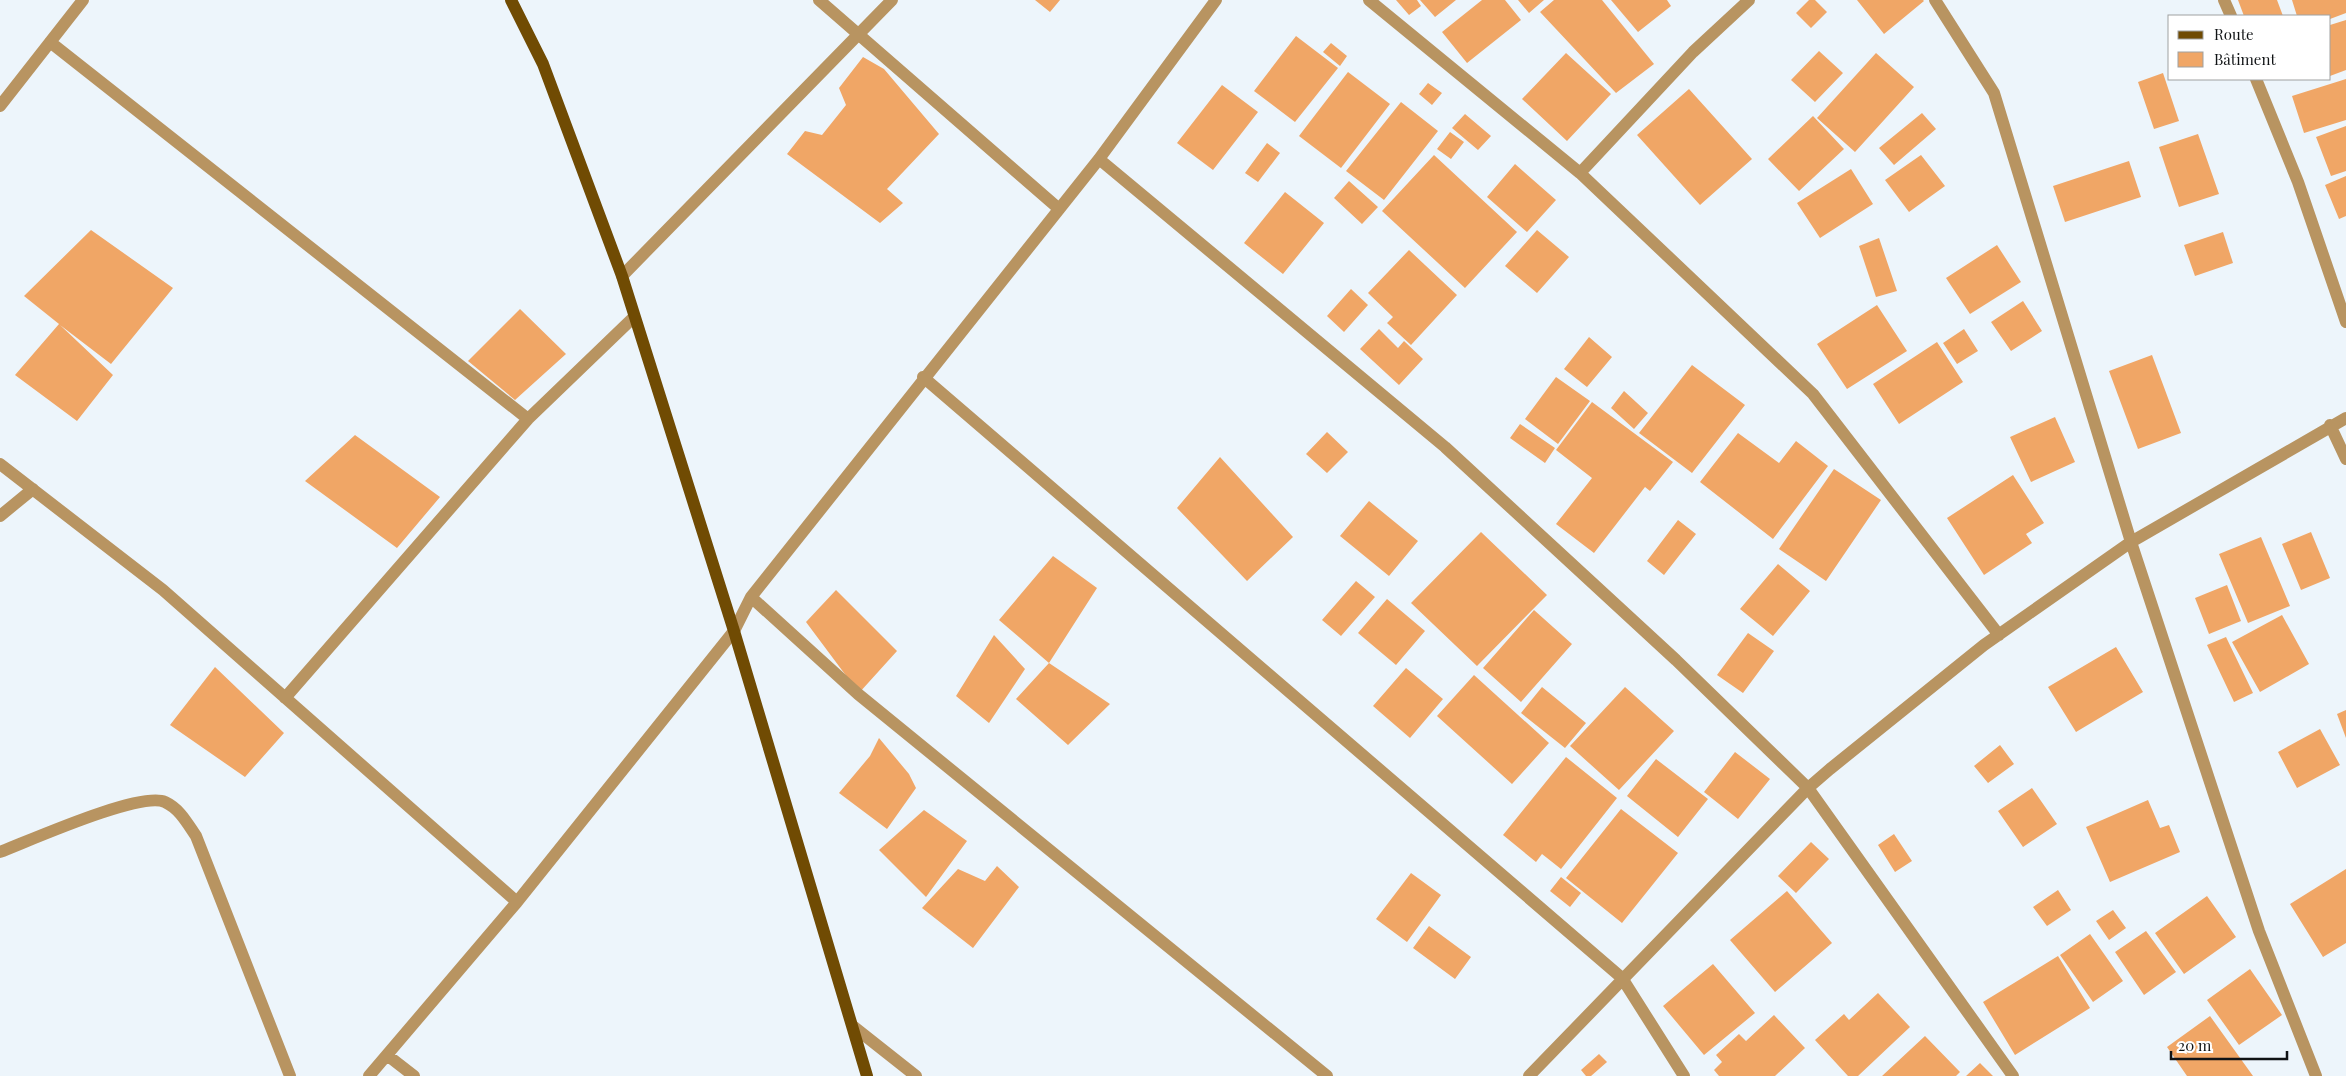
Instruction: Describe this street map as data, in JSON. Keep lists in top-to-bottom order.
{
  "legend": ["Route", "Bâtiment"],
  "scale_bar": "20 m"
}
